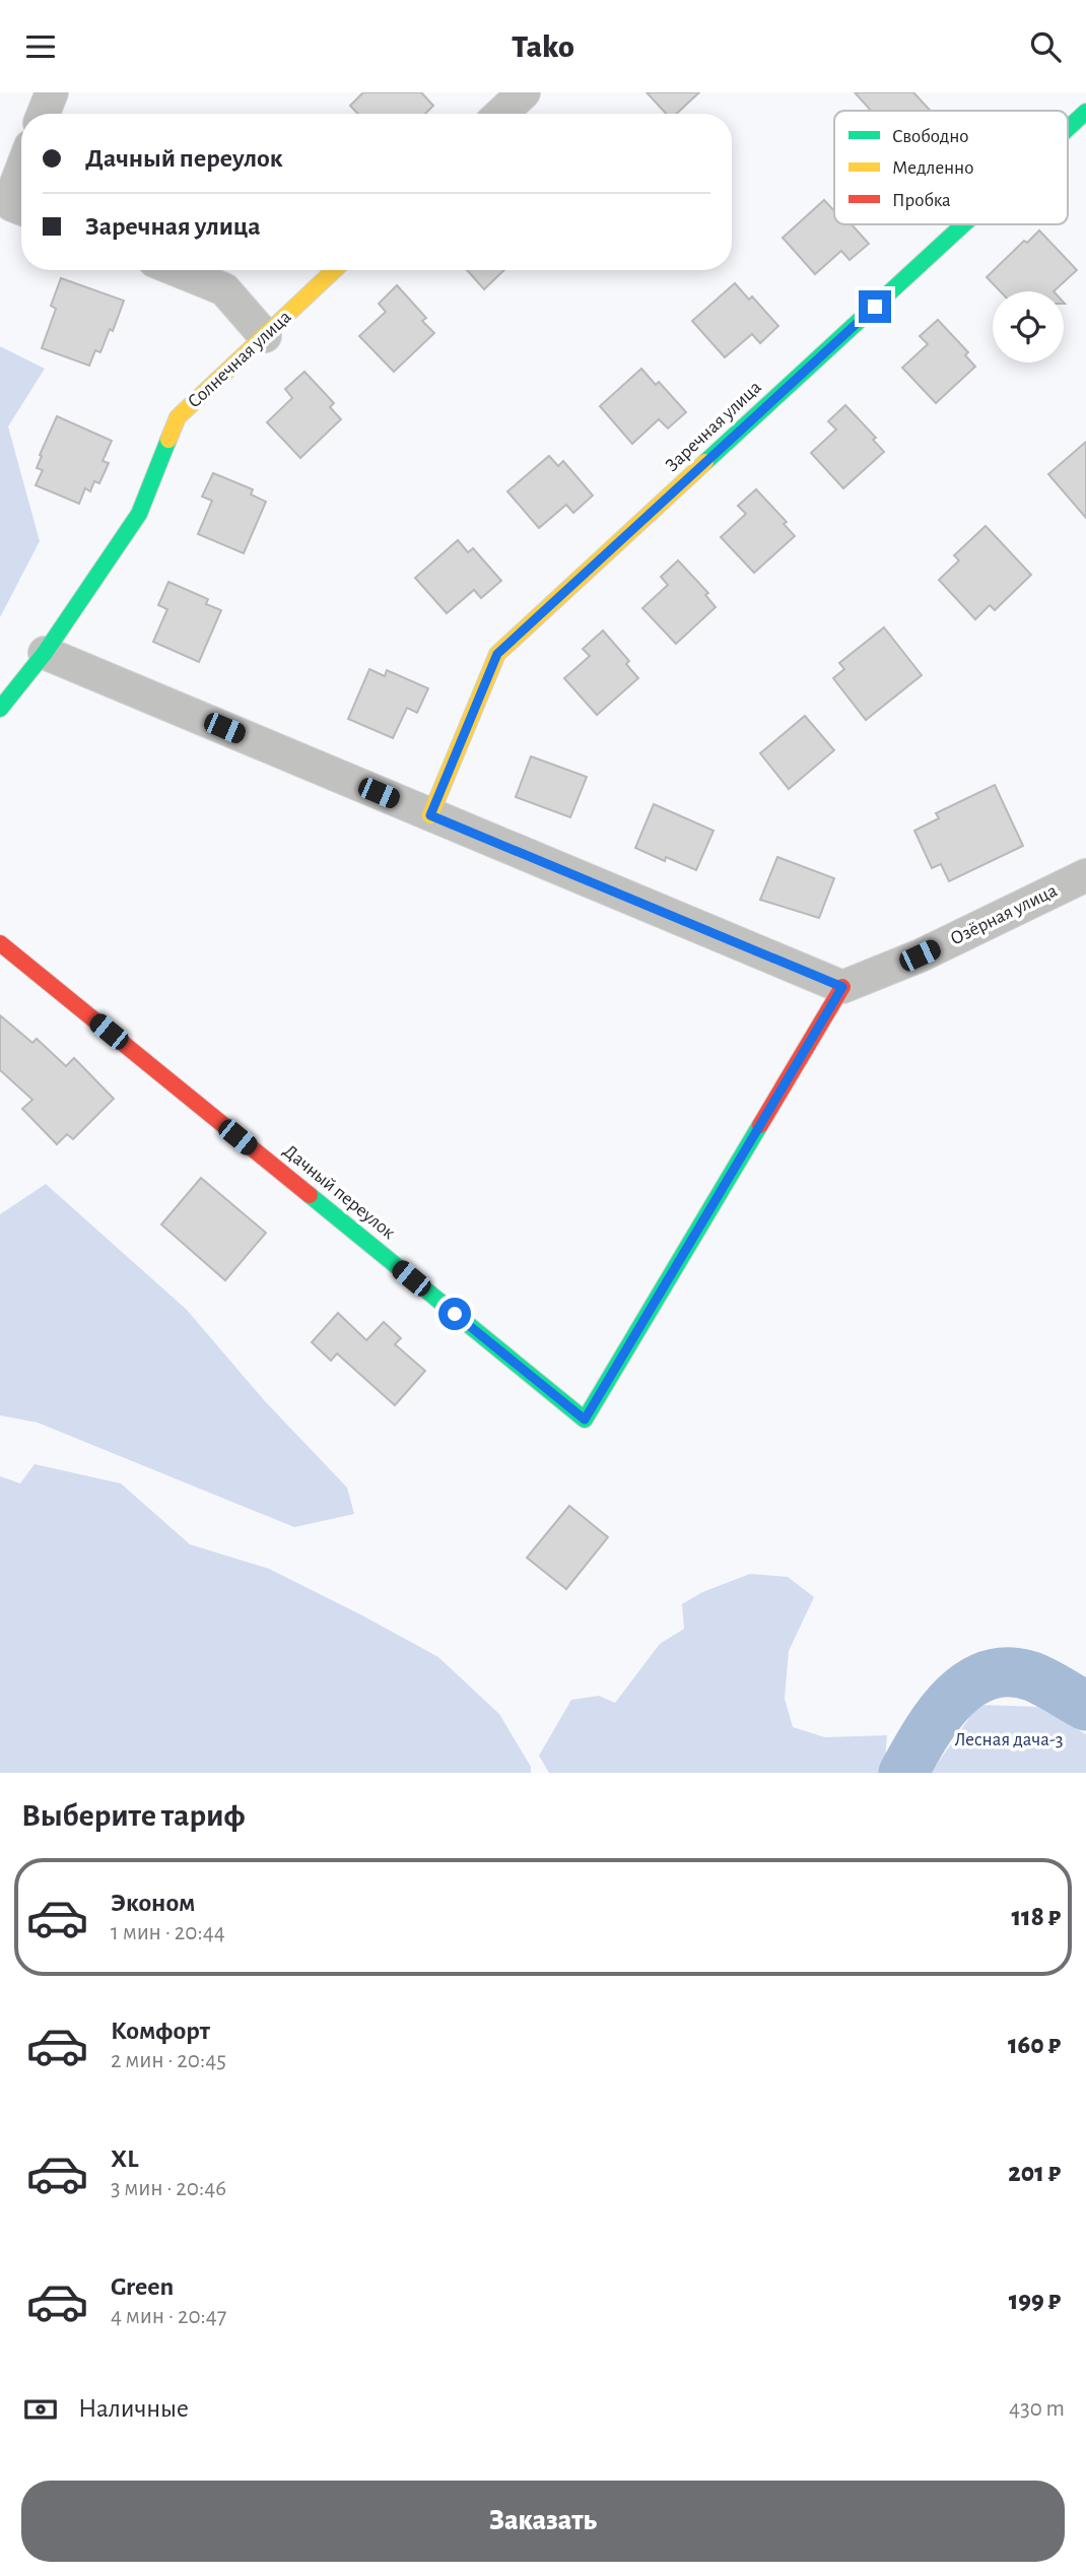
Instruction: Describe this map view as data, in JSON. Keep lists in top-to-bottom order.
{
  "streets": {
    "street": [
      "Солнечная улица",
      "Заречная улица",
      "Озёрная улица",
      "Дачный переулок"
    ]
  },
  "crossings": [
    ["Озёрная улица", "Дачный переулок"]
  ],
  "parks": ["Лесная дача-3"],
  "legend": ["Свободно", "Медленно", "Пробка"],
  "page": {
    "header": "Tako",
    "banner": ["Дачный переулок", "Заречная улица"],
    "heading": "Выберите тариф",
    "list": [
      {
        "name": "Эконом",
        "note": "1 мин · 20:44",
        "value": "118 ₽"
      },
      {
        "name": "Комфорт",
        "note": "2 мин · 20:45",
        "value": "160 ₽"
      },
      {
        "name": "XL",
        "note": "3 мин · 20:46",
        "value": "201 ₽"
      },
      {
        "name": "Green",
        "note": "4 мин · 20:47",
        "value": "199 ₽"
      }
    ],
    "pay": ["Наличные", "430 m"],
    "buttons": "Заказать"
  }
}
